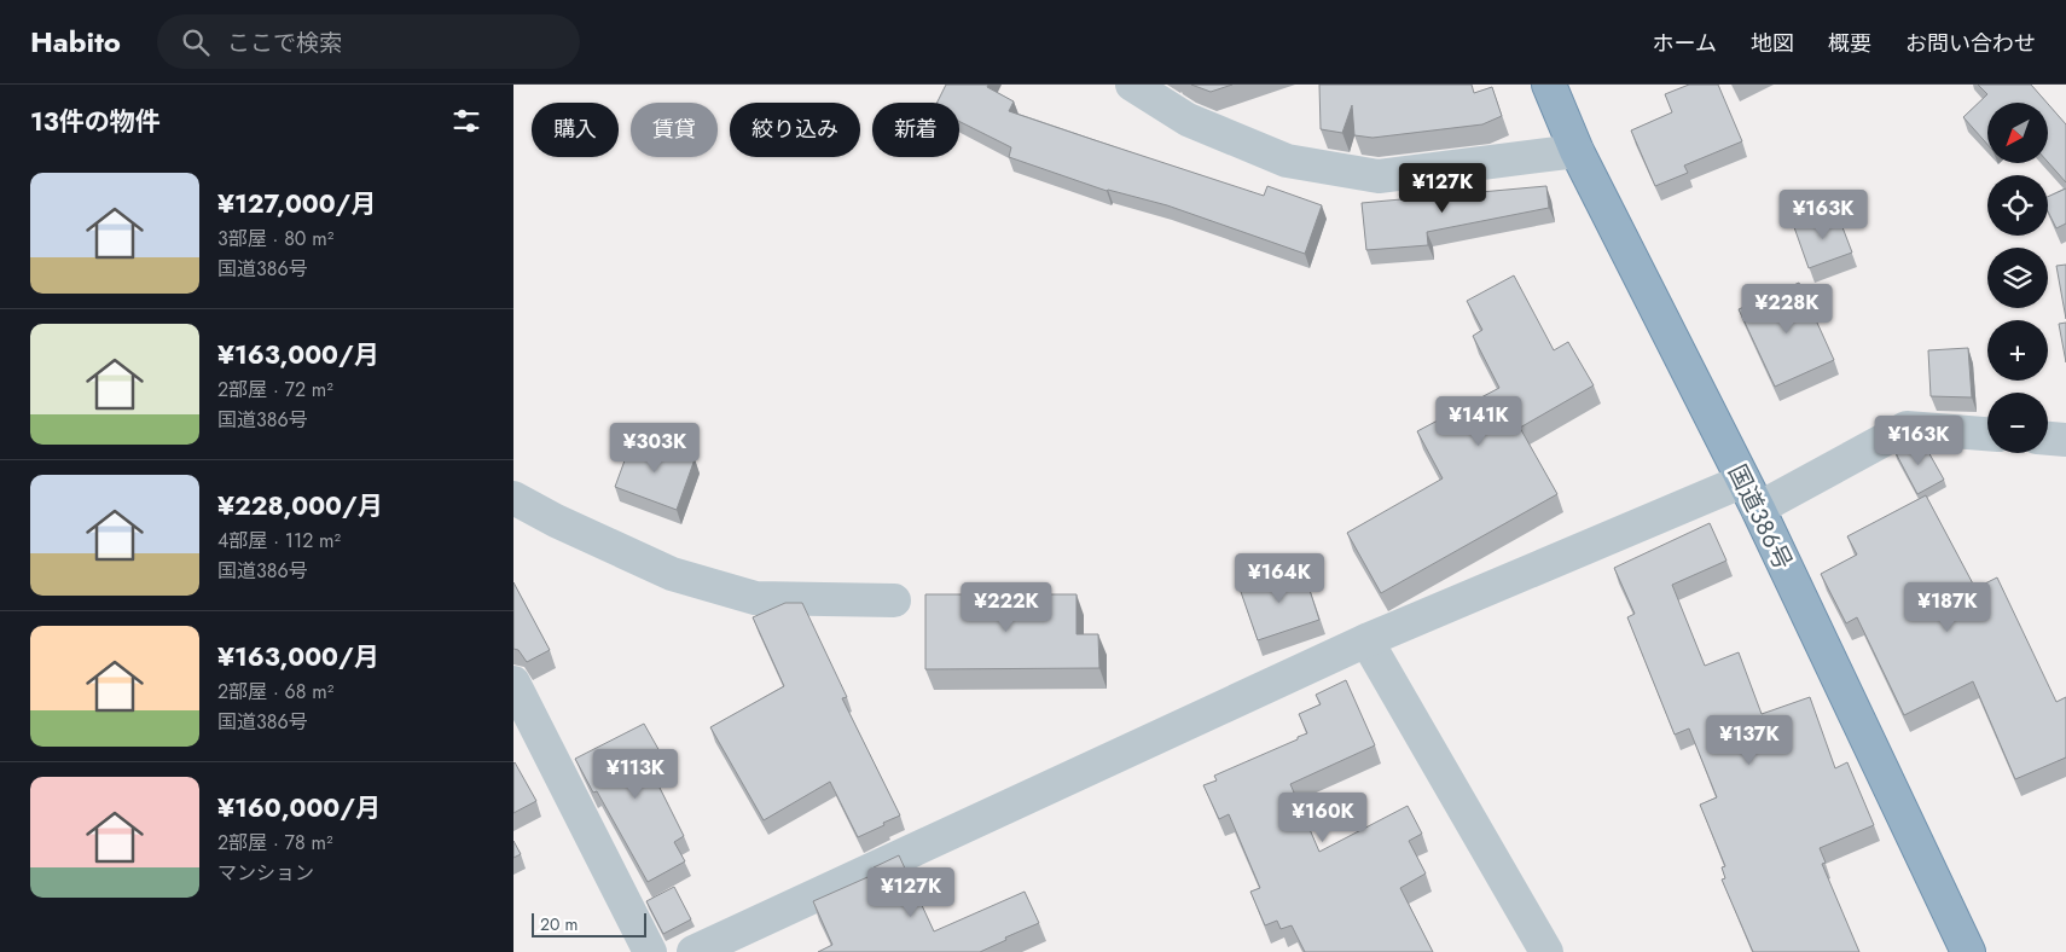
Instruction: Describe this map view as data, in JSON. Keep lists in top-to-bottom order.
{
  "streets": {
    "highway": ["国道386号"]
  },
  "scale_bar": "20 m",
  "north": "bottom left",
  "page": {
    "header": "Habito",
    "search": "ここで検索",
    "nav": [
      "ホーム",
      "地図",
      "概要",
      "お問い合わせ"
    ],
    "heading": "13件の物件",
    "map_buttons": ["+", "−"],
    "chip": [
      "購入",
      "賃貸",
      "絞り込み",
      "新着"
    ],
    "list": [
      {
        "name": "¥127,000/月",
        "note": "3部屋 · 80 m² · 国道386号"
      },
      {
        "name": "¥163,000/月",
        "note": "2部屋 · 72 m² · 国道386号"
      },
      {
        "name": "¥228,000/月",
        "note": "4部屋 · 112 m² · 国道386号"
      },
      {
        "name": "¥163,000/月",
        "note": "2部屋 · 68 m² · 国道386号"
      },
      {
        "name": "¥160,000/月",
        "note": "2部屋 · 78 m² · マンション"
      }
    ],
    "price": [
      "¥127K",
      "¥163K",
      "¥228K",
      "¥141K",
      "¥163K",
      "¥303K",
      "¥164K",
      "¥222K",
      "¥187K",
      "¥137K",
      "¥113K",
      "¥160K",
      "¥127K"
    ],
    "scale": "20 m"
  }
}
